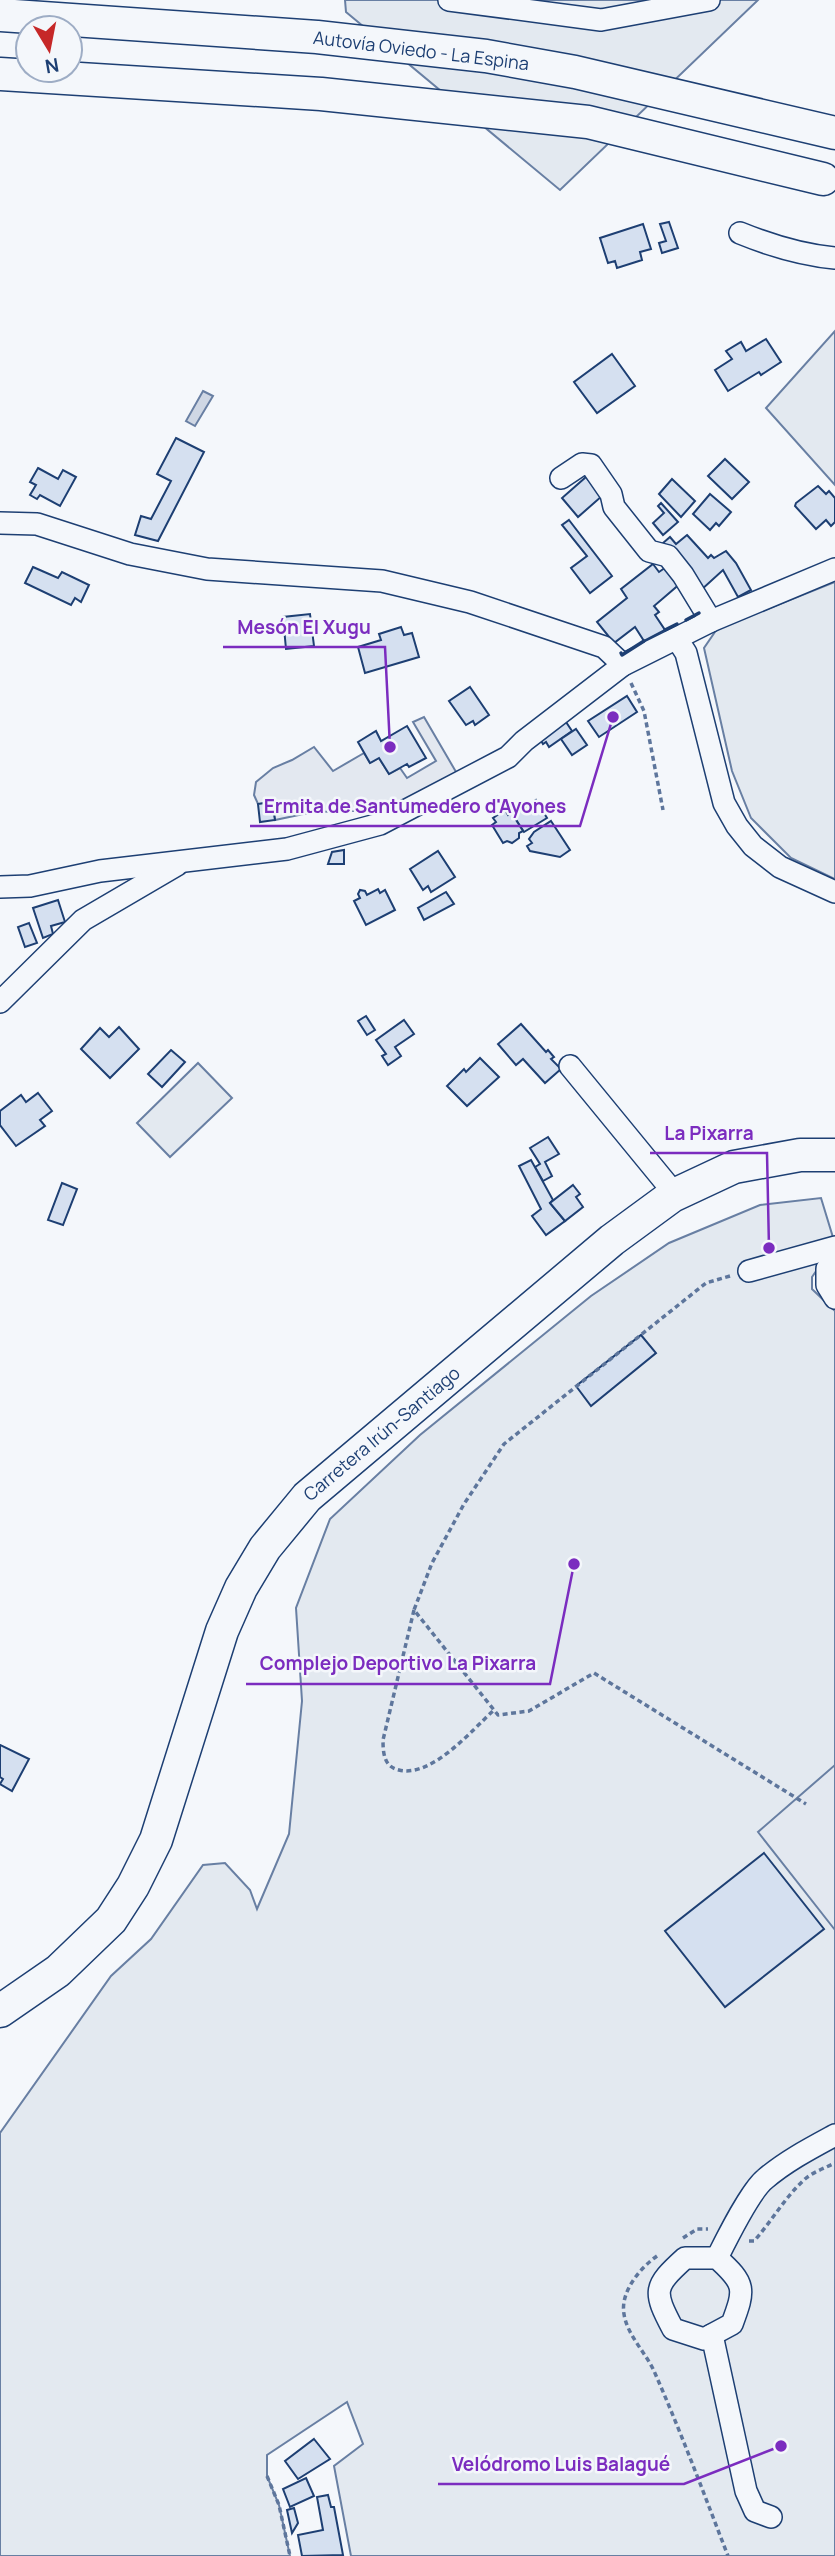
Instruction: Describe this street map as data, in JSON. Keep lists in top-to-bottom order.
{
  "streets": {
    "highway": ["Autovía Oviedo - La Espina", "Carretera Irún-Santiago"]
  },
  "places": [
    "Ermita de Santumedero d'Ayones",
    "Mesón El Xugu",
    "La Pixarra",
    "Complejo Deportivo La Pixarra",
    "Velódromo Luis Balagué"
  ],
  "north": "bottom"
}
